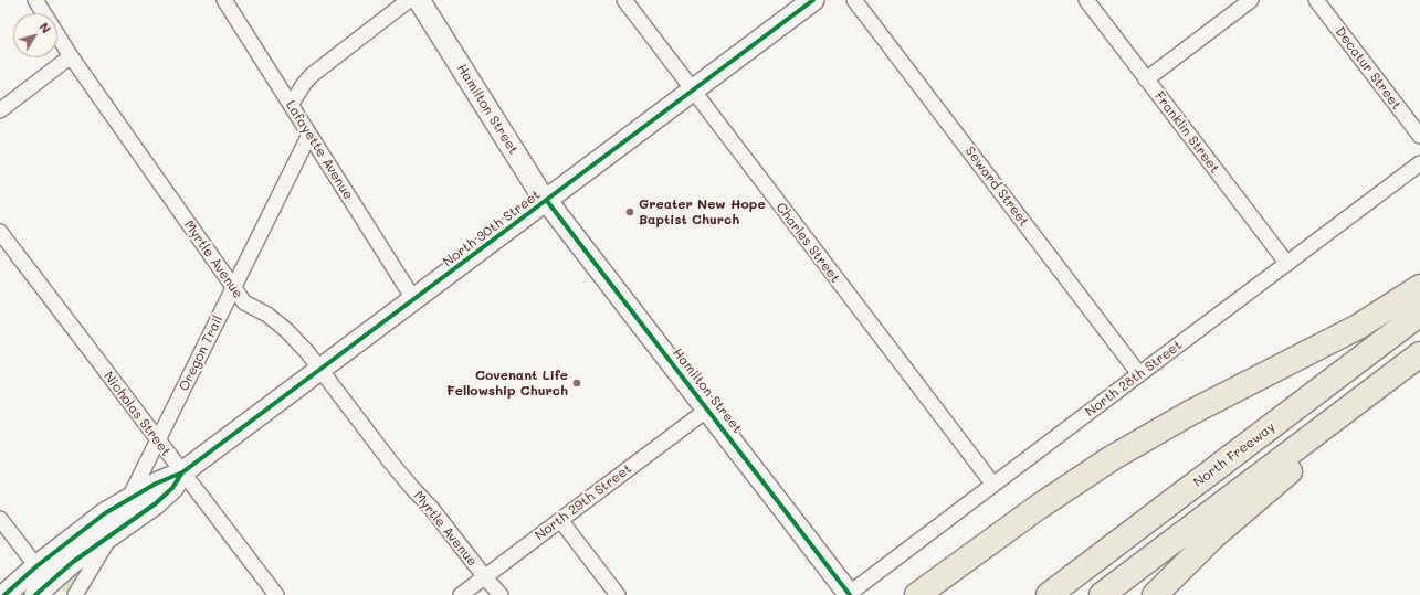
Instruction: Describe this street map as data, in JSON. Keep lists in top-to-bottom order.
{
  "streets": {
    "highway": ["North Freeway"],
    "main road": ["Hamilton Street", "North 30th Street"],
    "street": [
      "Decatur Street",
      "Franklin Street",
      "Lafayette Avenue",
      "Seward Street",
      "Charles Street",
      "Myrtle Avenue",
      "Oregon Trail",
      "North 28th Street",
      "Nicholas Street",
      "North 29th Street"
    ]
  },
  "crossings": [
    ["Hamilton Street", "North 30th Street"],
    ["Hamilton Street", "North 28th Street"],
    ["Hamilton Street", "North 29th Street"],
    ["Franklin Street", "North 28th Street"],
    ["Lafayette Avenue", "North 30th Street"],
    ["Lafayette Avenue", "Oregon Trail"],
    ["Seward Street", "North 28th Street"],
    ["North 30th Street", "Charles Street"],
    ["North 30th Street", "Myrtle Avenue"],
    ["North 30th Street", "Oregon Trail"],
    ["North 30th Street", "Nicholas Street"],
    ["Charles Street", "North 28th Street"],
    ["Myrtle Avenue", "Oregon Trail"],
    ["Myrtle Avenue", "North 29th Street"],
    ["Oregon Trail", "Nicholas Street"]
  ],
  "places": ["Greater New Hope Baptist Church", "Covenant Life Fellowship Church"],
  "north": "top right"
}
